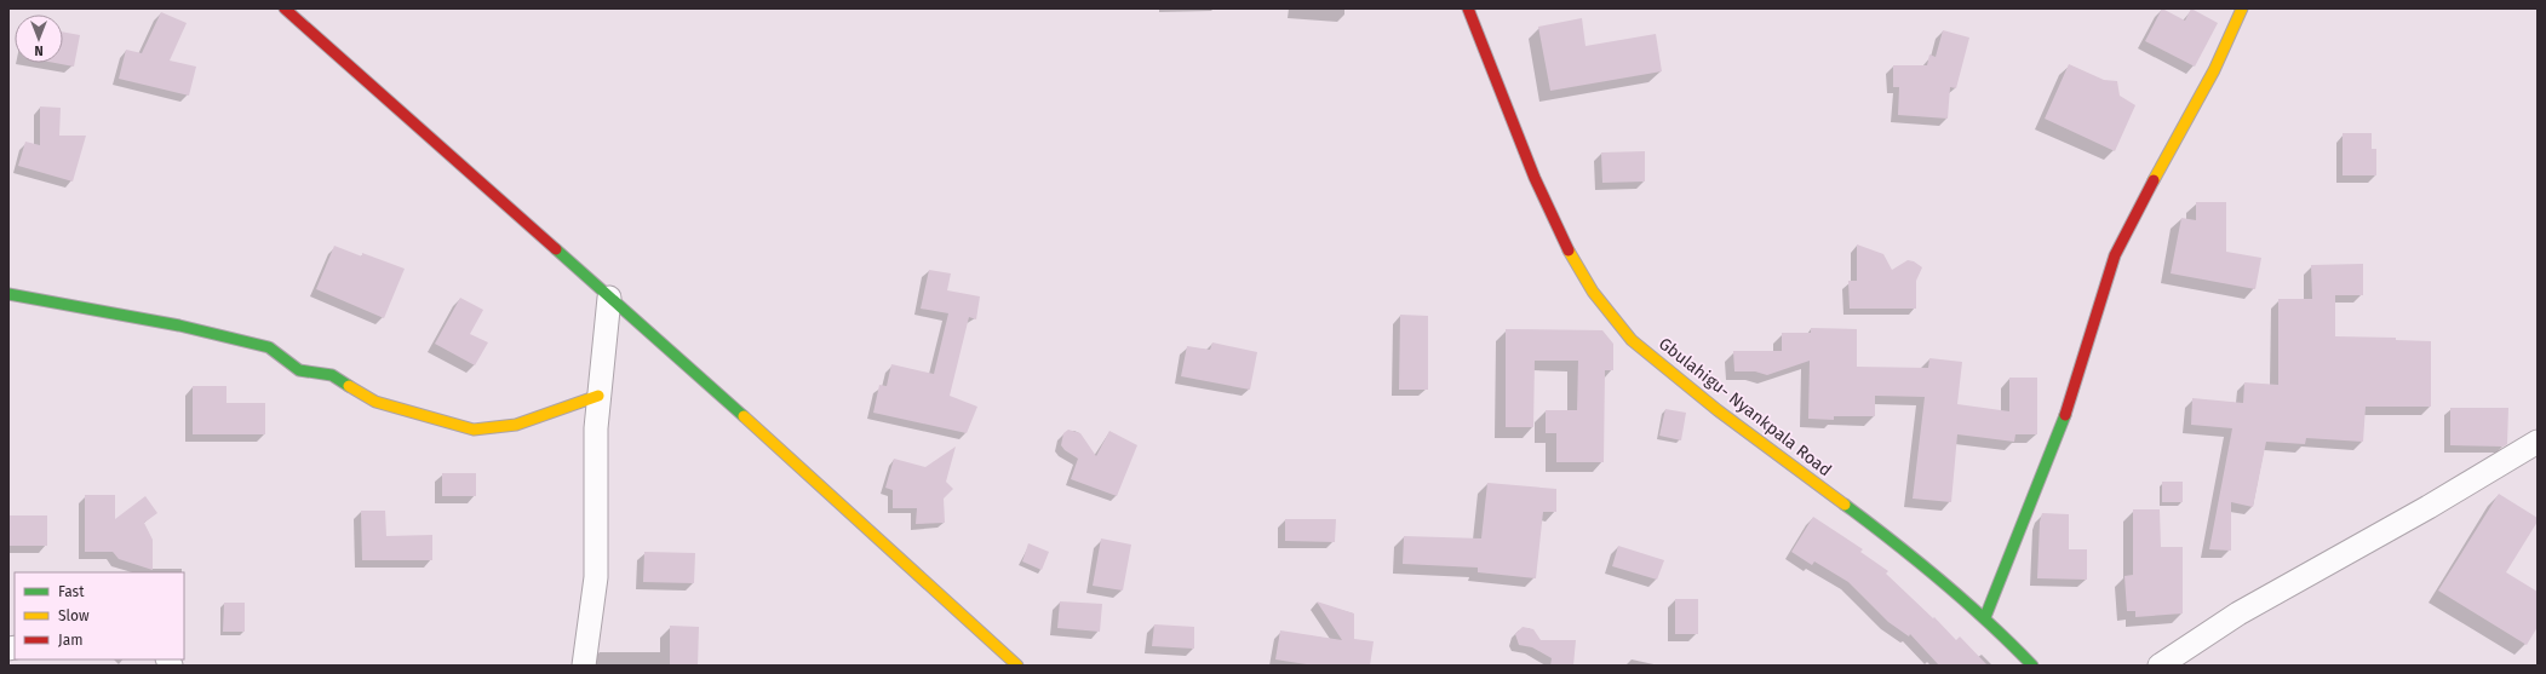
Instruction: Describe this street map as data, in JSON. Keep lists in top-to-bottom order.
{
  "streets": {
    "street": ["Gbulahigu- Nyankpala Road"]
  },
  "legend": ["Fast", "Slow", "Jam"],
  "north": "bottom"
}
